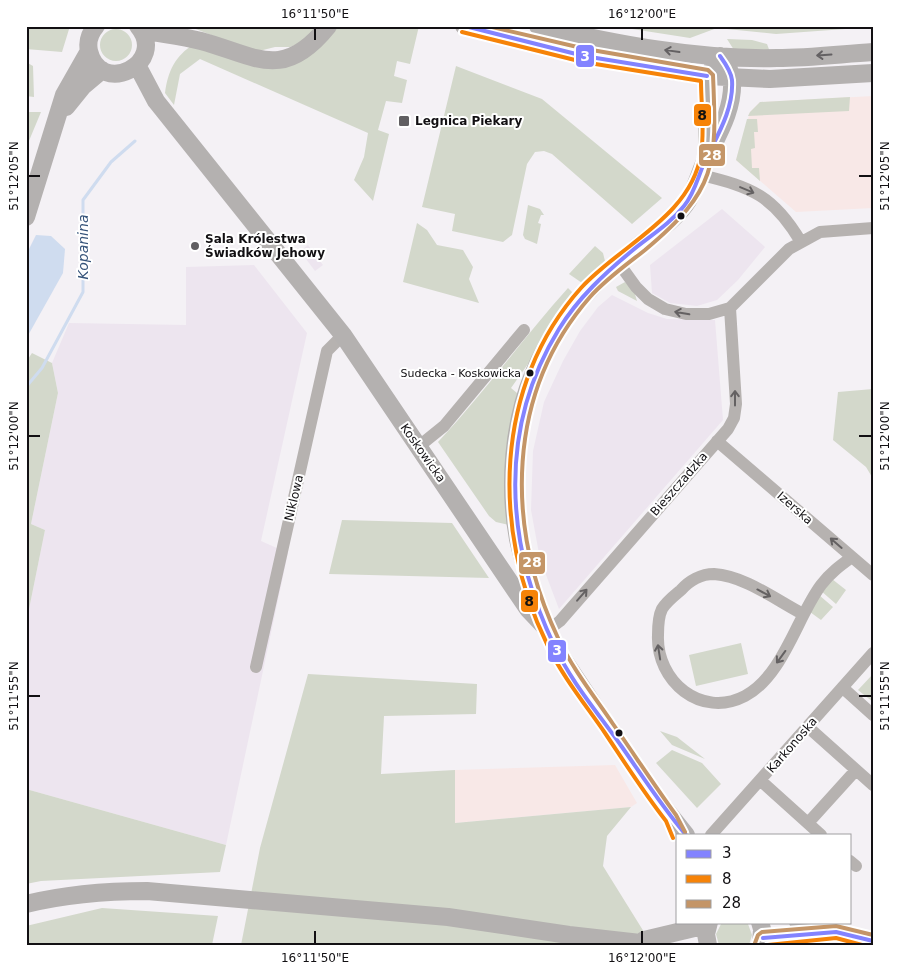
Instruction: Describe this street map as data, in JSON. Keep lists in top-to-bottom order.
{
  "streets": {
    "street": [
      "Koskowicka",
      "Bieszczadzka",
      "Niklowa",
      "Izerska",
      "Karkonoska"
    ]
  },
  "crossings": [
    ["Koskowicka", "Bieszczadzka"],
    ["Koskowicka", "Niklowa"],
    ["Bieszczadzka", "Izerska"]
  ],
  "one_way": ["Bieszczadzka", "Izerska"],
  "water": ["Kopanina"],
  "places": {
    "transit": ["Legnica Piekary"],
    "other": ["Sala Królestwa Świadków Jehowy", "Sudecka - Koskowicka"]
  },
  "lines": ["transit line 3", "transit line 28", "transit line 8"],
  "legend": ["3", "8", "28"],
  "coordinates": [
    "16°11'50\"E",
    "16°12'00\"E",
    "51°12'05\"N",
    "51°12'00\"N",
    "51°11'55\"N"
  ]
}
